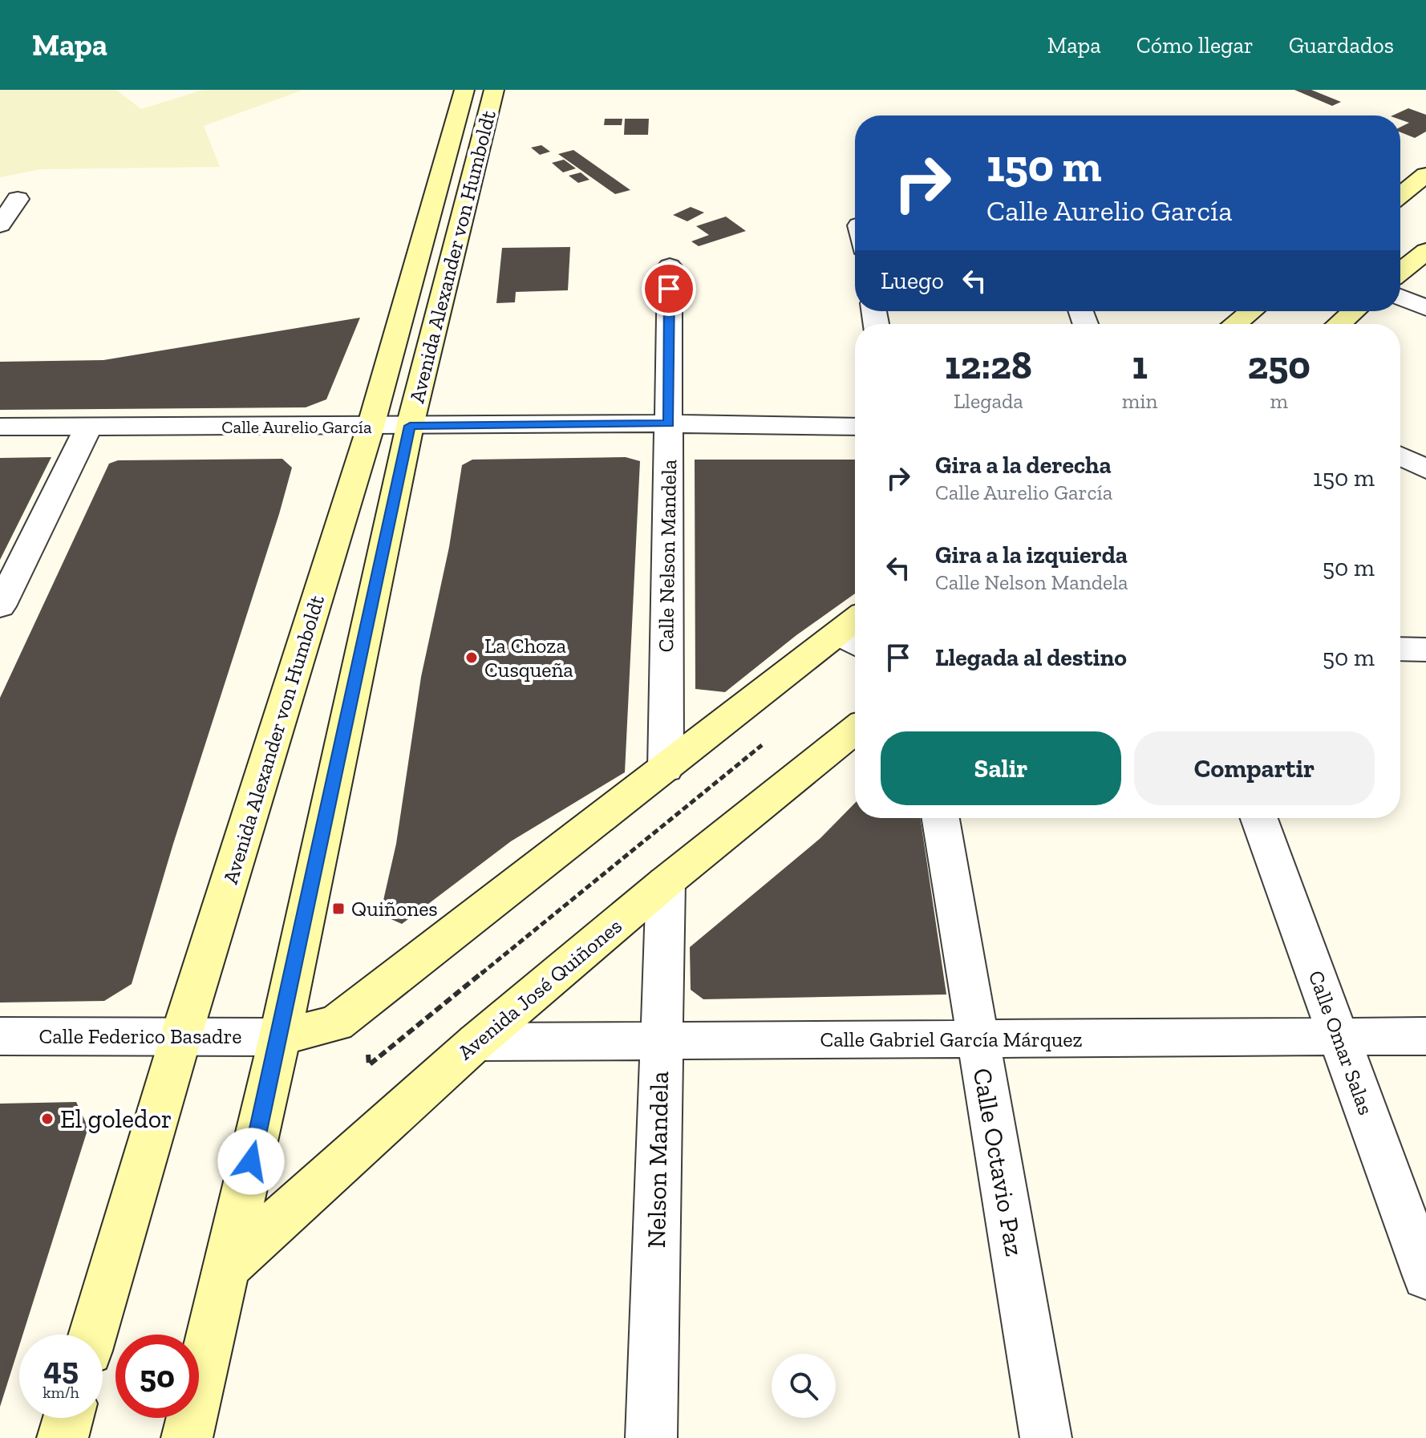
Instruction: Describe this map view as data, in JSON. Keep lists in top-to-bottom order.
{
  "streets": {
    "main road": ["Avenida Alexander von Humboldt", "Avenida José Quiñones"],
    "street": [
      "Calle Aurelio García",
      "Calle Nelson Mandela",
      "Calle Federico Basadre",
      "Calle Gabriel García Márquez",
      "Calle Omar Salas",
      "Nelson Mandela",
      "Calle Octavio Paz"
    ]
  },
  "crossings": [
    ["Avenida Alexander von Humboldt", "Calle Aurelio García"],
    ["Avenida Alexander von Humboldt", "Avenida José Quiñones"],
    ["Avenida Alexander von Humboldt", "Calle Federico Basadre"],
    ["Calle Aurelio García", "Calle Nelson Mandela"],
    ["Avenida José Quiñones", "Calle Gabriel García Márquez"],
    ["Avenida José Quiñones", "Nelson Mandela"],
    ["Calle Gabriel García Márquez", "Calle Omar Salas"],
    ["Calle Gabriel García Márquez", "Nelson Mandela"],
    ["Calle Gabriel García Márquez", "Calle Octavio Paz"]
  ],
  "places": {
    "other": ["La Choza Cusqueña", "El goledor"],
    "transit": ["Quiñones"]
  },
  "page": {
    "header": "Mapa",
    "nav": ["Mapa", "Cómo llegar", "Guardados"],
    "turn": ["150 m", "Calle Aurelio García"],
    "then": "Luego",
    "eta": [
      "12:28",
      "Llegada",
      "1",
      "min",
      "250",
      "m"
    ],
    "list": [
      {
        "name": "Gira a la derecha",
        "note": "Calle Aurelio García",
        "value": "150 m"
      },
      {
        "name": "Gira a la izquierda",
        "note": "Calle Nelson Mandela",
        "value": "50 m"
      },
      {
        "name": "Llegada al destino",
        "value": "50 m"
      }
    ],
    "buttons": ["Salir", "Compartir"],
    "speed": "45 km/h",
    "limit": "50"
  }
}
